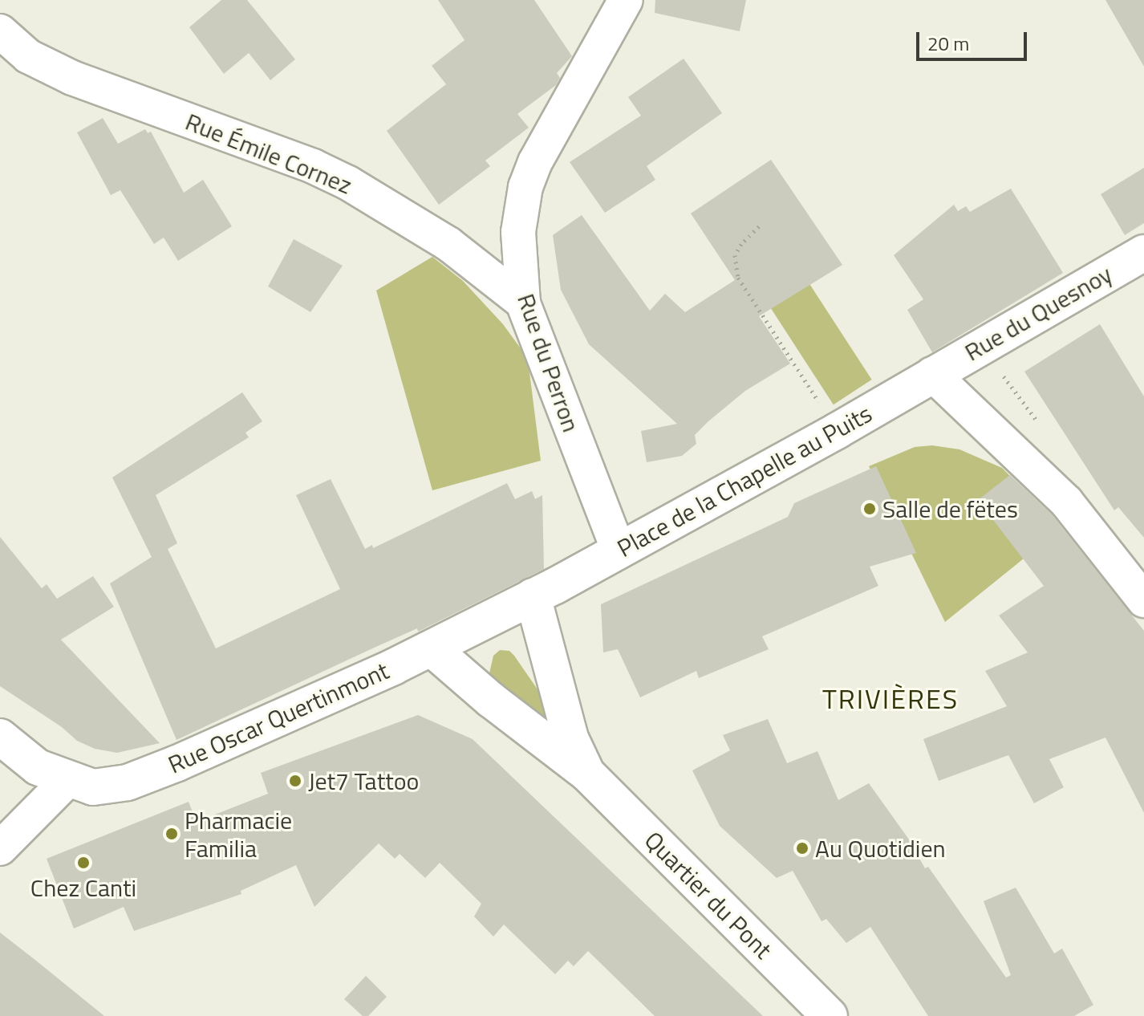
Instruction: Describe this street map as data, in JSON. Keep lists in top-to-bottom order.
{
  "streets": {
    "street": [
      "Rue Émile Cornez",
      "Rue du Quesnoy",
      "Rue du Perron",
      "Place de la Chapelle au Puits",
      "Rue Oscar Quertinmont",
      "Quartier du Pont"
    ]
  },
  "crossings": [
    ["Rue Émile Cornez", "Rue du Perron"],
    ["Rue du Quesnoy", "Place de la Chapelle au Puits"],
    ["Rue du Perron", "Place de la Chapelle au Puits"],
    ["Place de la Chapelle au Puits", "Rue Oscar Quertinmont"]
  ],
  "districts": ["TRIVIÈRES"],
  "places": [
    "Salle de fëtes",
    "Jet7 Tattoo",
    "Pharmacie Familia",
    "Au Quotidien",
    "Chez Canti"
  ],
  "scale_bar": "20 m"
}
